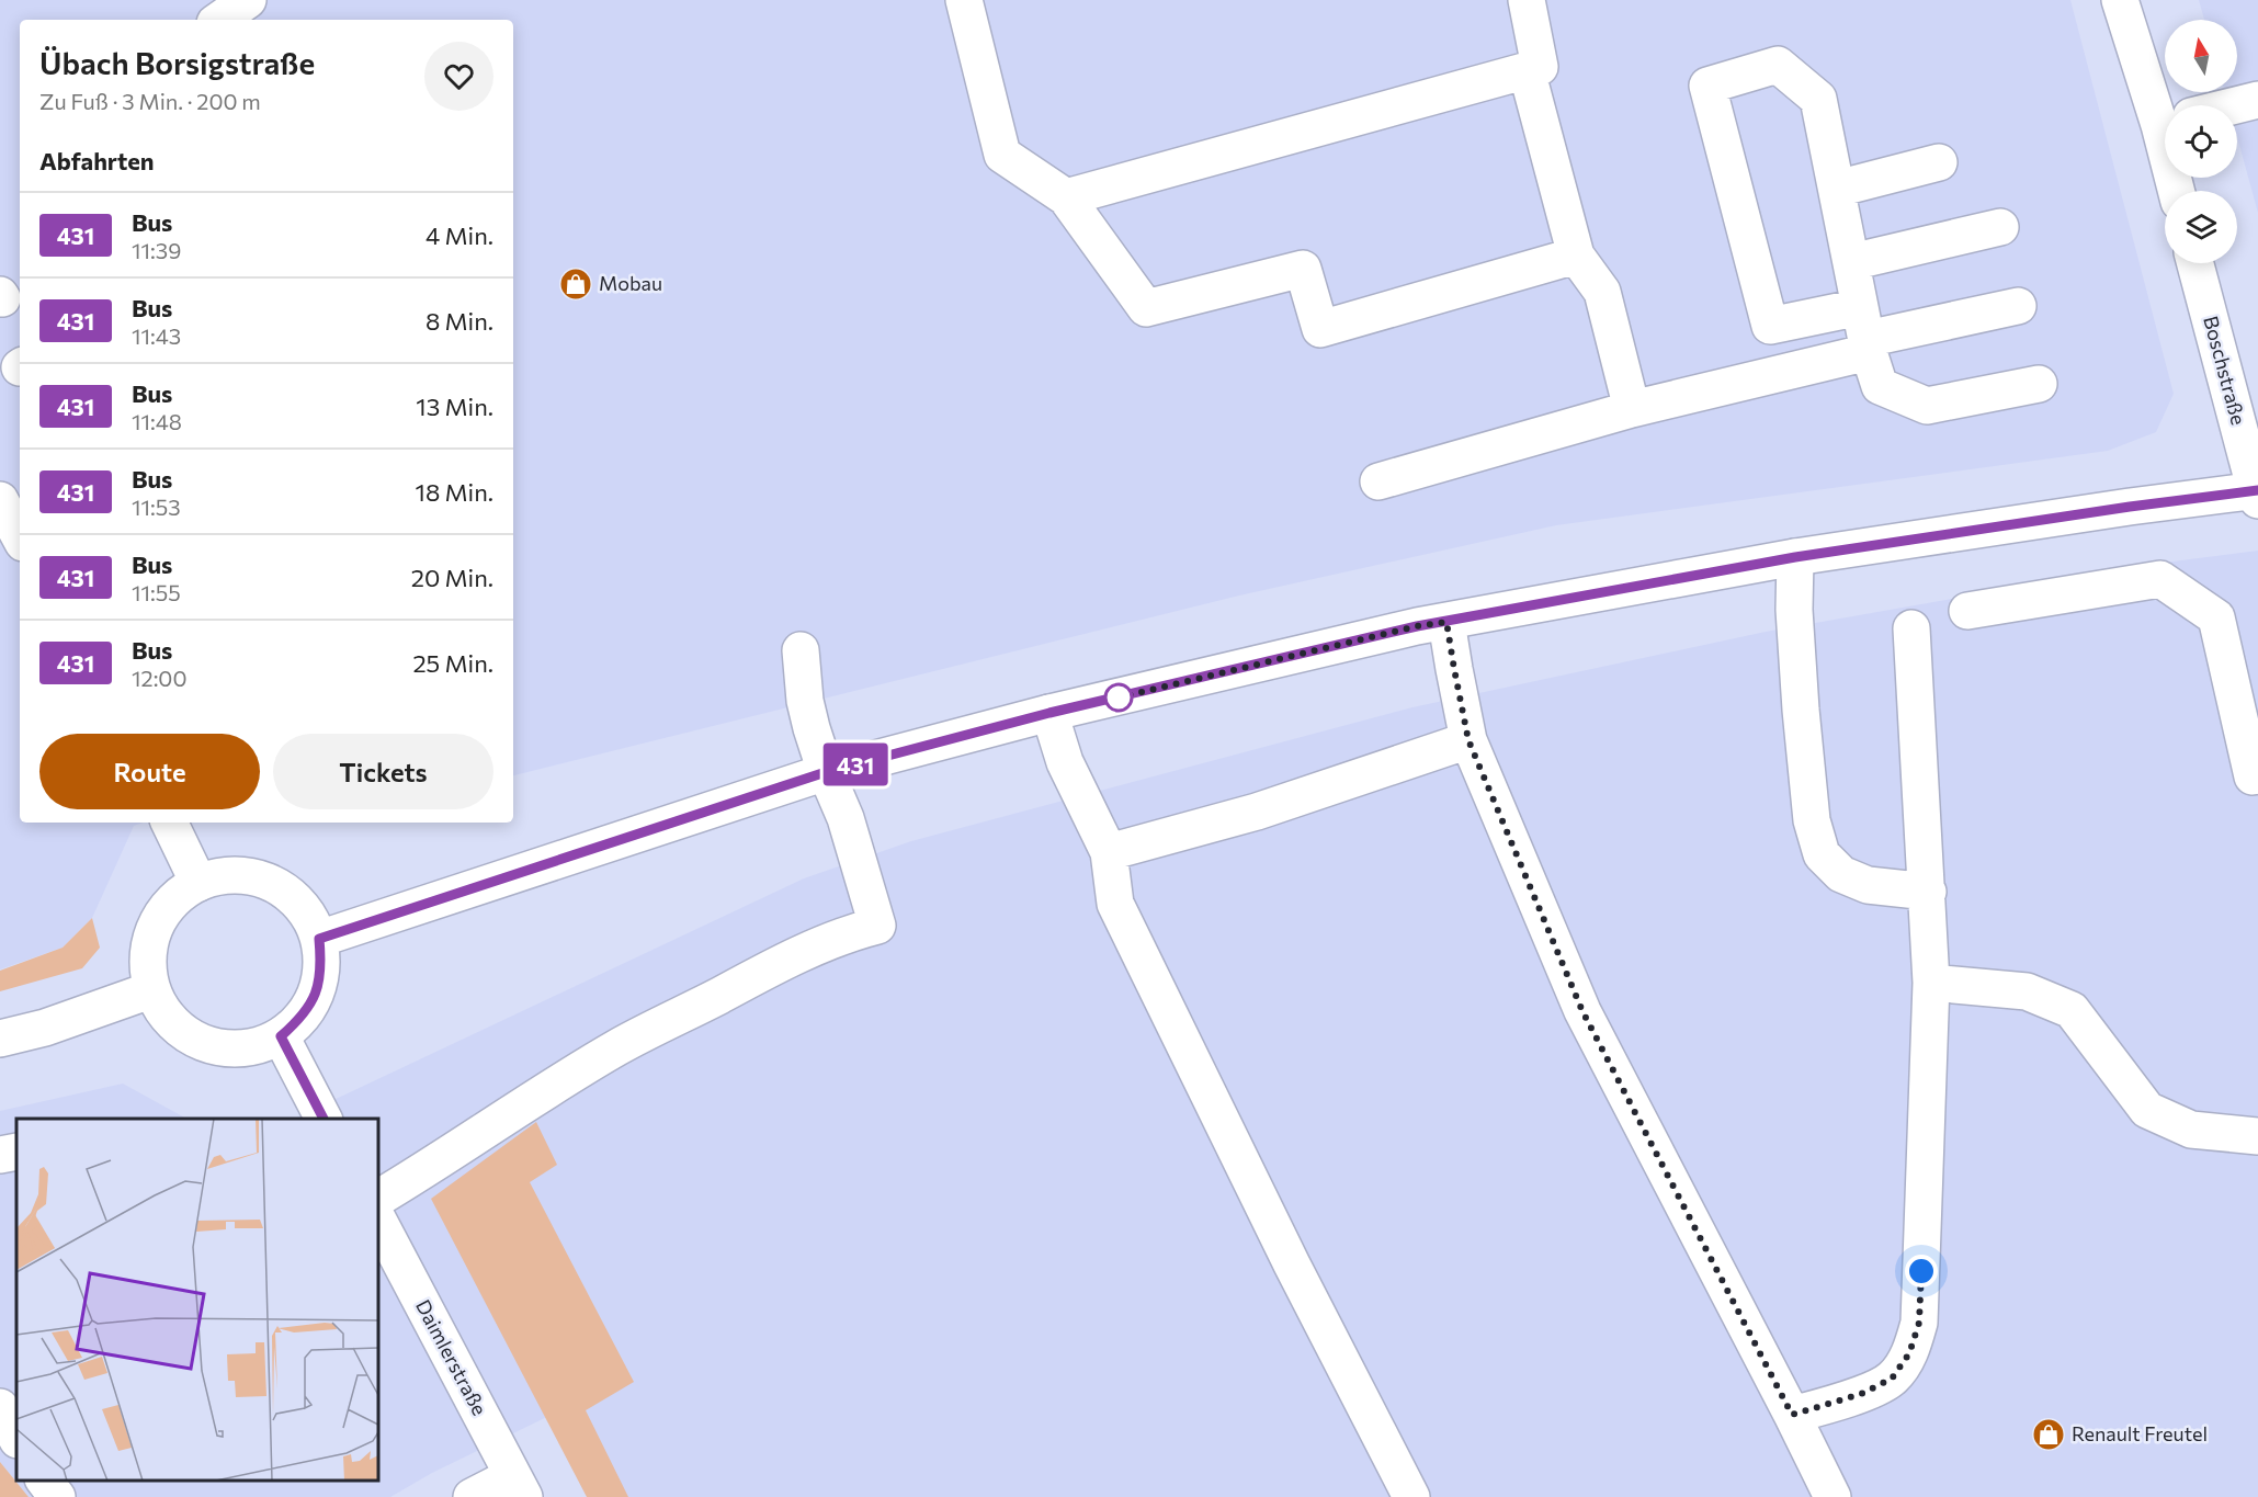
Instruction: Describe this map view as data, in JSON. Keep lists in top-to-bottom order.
{
  "streets": {
    "main road": ["Boschstraße", "Daimlerstraße"]
  },
  "places": {
    "shop": ["Mobau", "Renault Freutel"]
  },
  "lines": ["bus line 431"],
  "north": "top",
  "page": {
    "on_map": "431",
    "heading": [
      ["Übach Borsigstraße", "Zu Fuß · 3 Min. · 200 m"],
      "Abfahrten"
    ],
    "list": [
      {
        "mark": "431",
        "name": "Bus",
        "note": "11:39",
        "value": "4 Min."
      },
      {
        "mark": "431",
        "name": "Bus",
        "note": "11:43",
        "value": "8 Min."
      },
      {
        "mark": "431",
        "name": "Bus",
        "note": "11:48",
        "value": "13 Min."
      },
      {
        "mark": "431",
        "name": "Bus",
        "note": "11:53",
        "value": "18 Min."
      },
      {
        "mark": "431",
        "name": "Bus",
        "note": "11:55",
        "value": "20 Min."
      },
      {
        "mark": "431",
        "name": "Bus",
        "note": "12:00",
        "value": "25 Min."
      }
    ],
    "buttons": ["Route", "Tickets"]
  }
}
